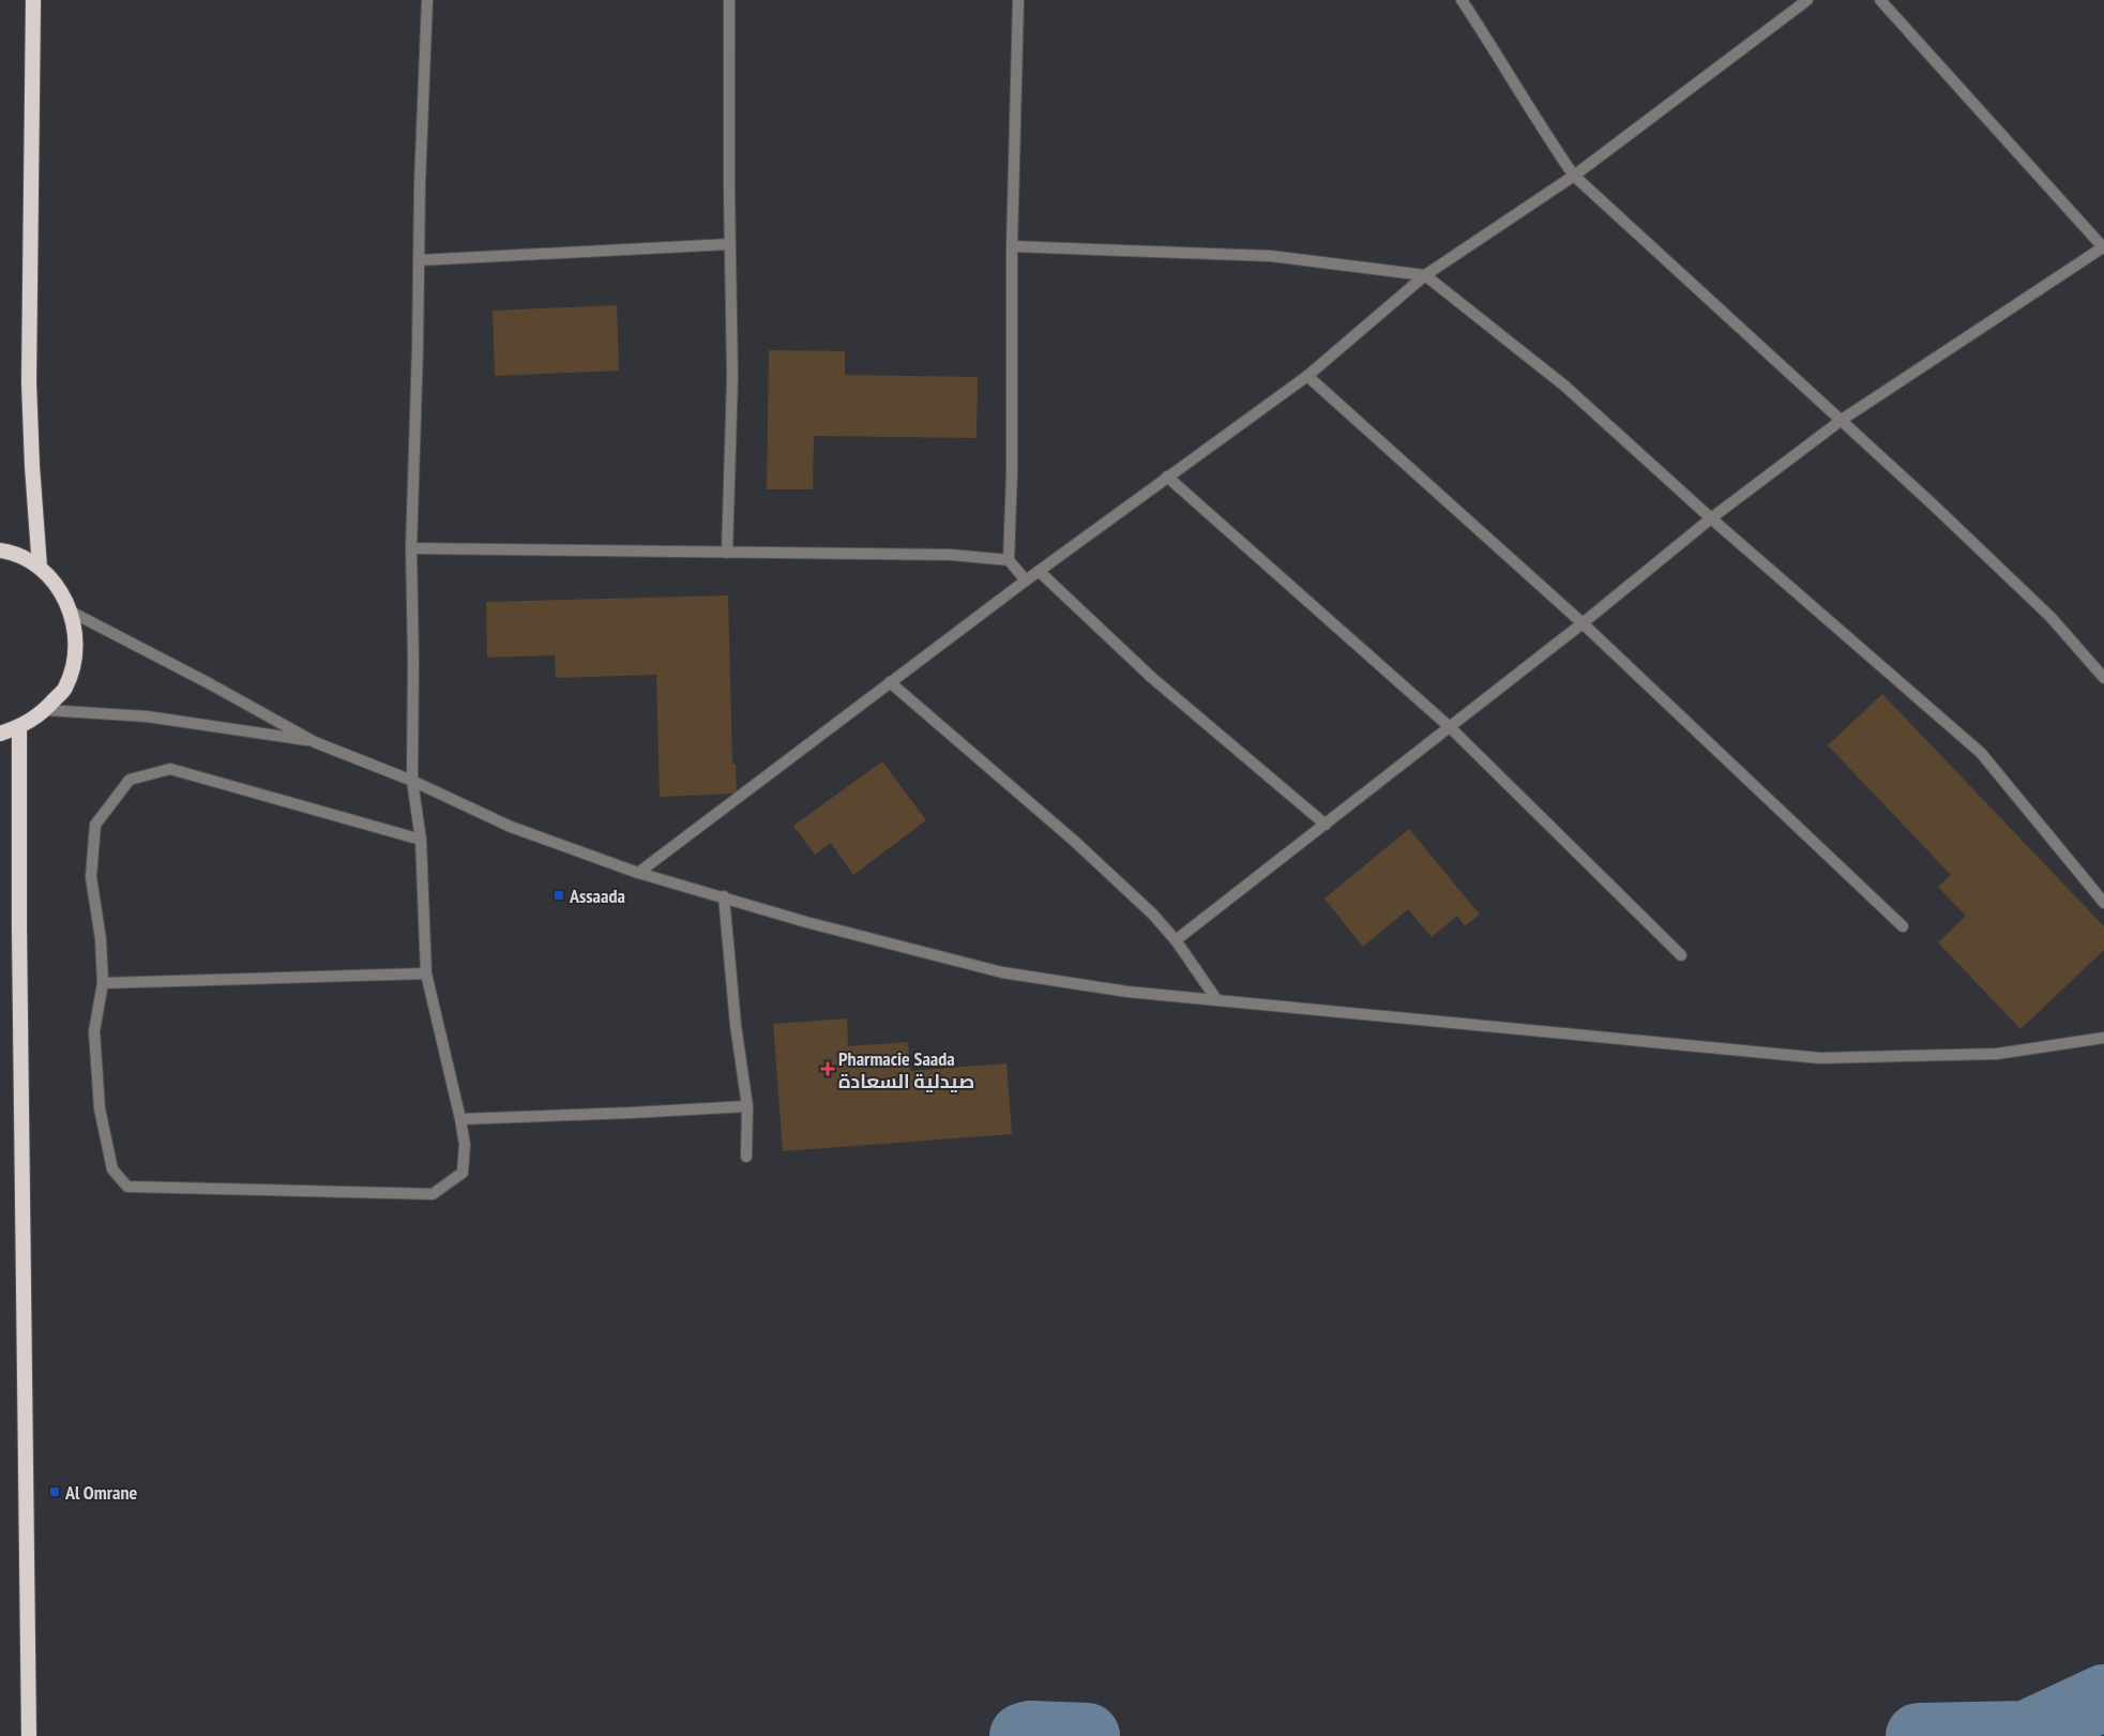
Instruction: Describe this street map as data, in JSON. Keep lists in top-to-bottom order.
{
  "places": {
    "transit": ["Assaada", "Al Omrane"],
    "health": ["Pharmacie Saada صيدلية السعادة"]
  }
}
